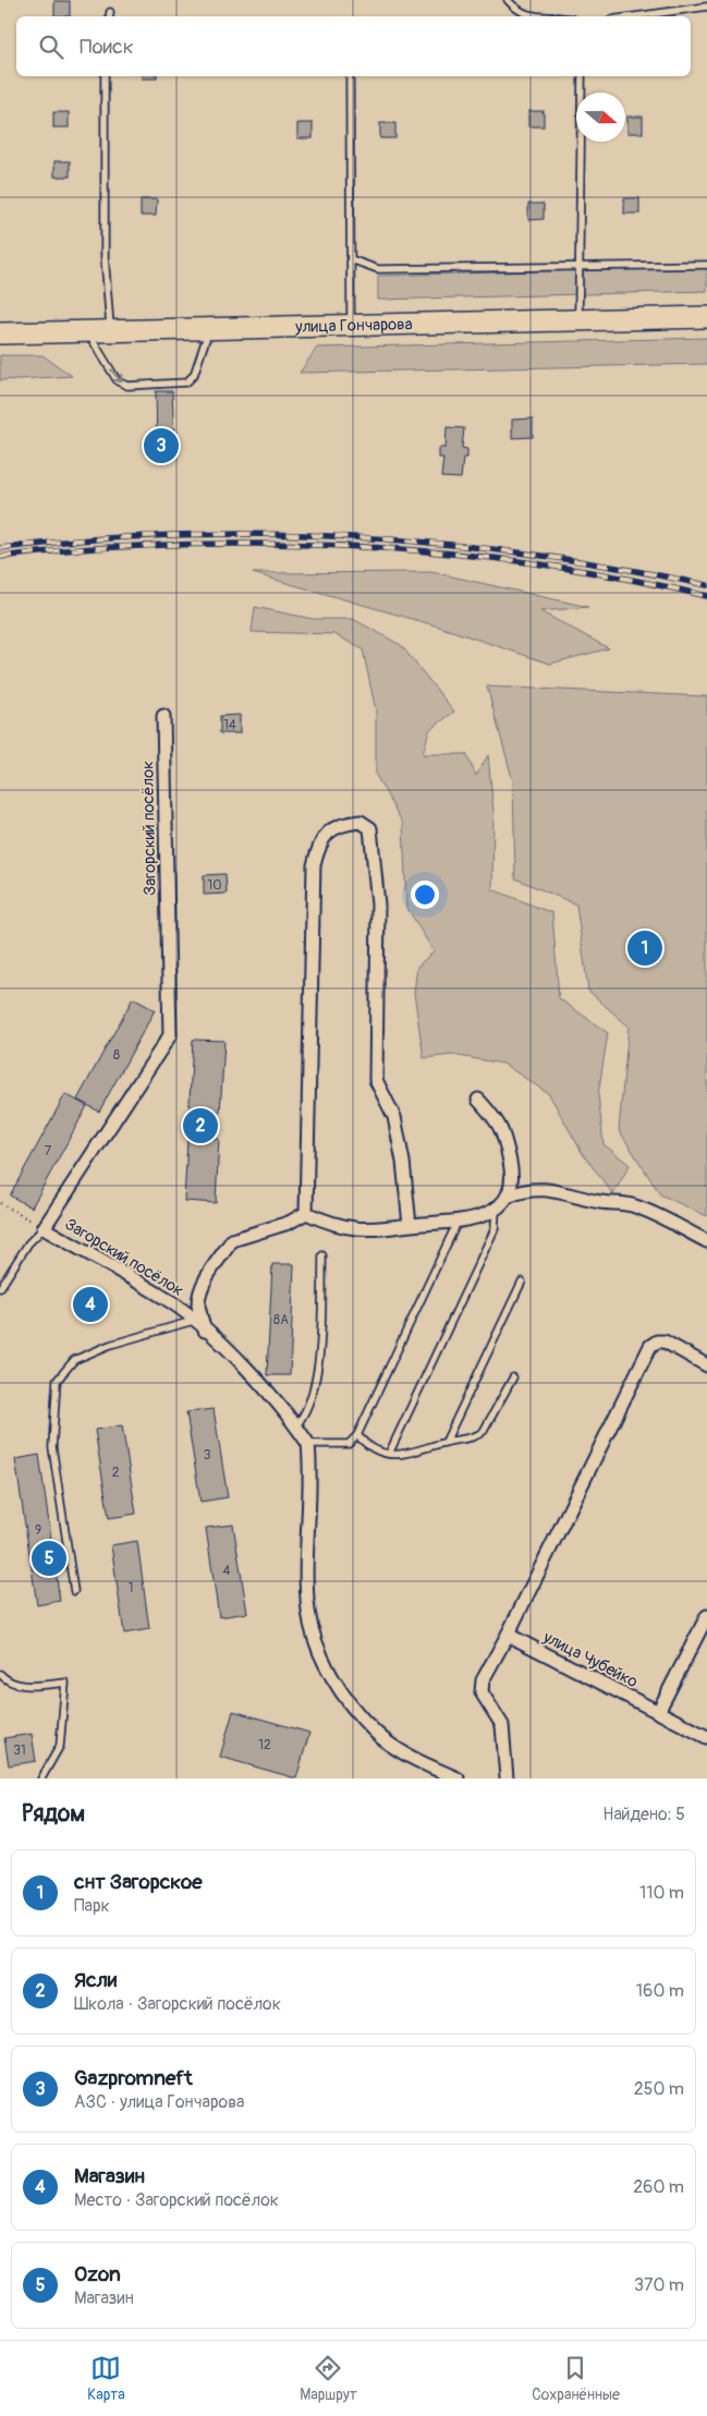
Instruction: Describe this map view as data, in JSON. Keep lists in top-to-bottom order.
{
  "streets": {
    "main road": ["улица Гончарова"],
    "street": ["Загорский посёлок", "улица Чубейко"]
  },
  "house_numbers": [
    "14",
    "10",
    "8",
    "7",
    "8А",
    "3",
    "2",
    "9",
    "4",
    "1",
    "12",
    "31"
  ],
  "north": "right",
  "page": {
    "search": "Поиск",
    "pins": [
      "3",
      "1",
      "2",
      "4",
      "5"
    ],
    "heading": ["Рядом", "Найдено: 5"],
    "list": [
      {
        "mark": "1",
        "name": "снт Загорское",
        "note": "Парк",
        "value": "110 m"
      },
      {
        "mark": "2",
        "name": "Ясли",
        "note": "Школа · Загорский посёлок",
        "value": "160 m"
      },
      {
        "mark": "3",
        "name": "Gazpromneft",
        "note": "АЗС · улица Гончарова",
        "value": "250 m"
      },
      {
        "mark": "4",
        "name": "Магазин",
        "note": "Место · Загорский посёлок",
        "value": "260 m"
      },
      {
        "mark": "5",
        "name": "Ozon",
        "note": "Магазин",
        "value": "370 m"
      }
    ],
    "nav": ["Карта", "Маршрут", "Сохранённые"]
  }
}
